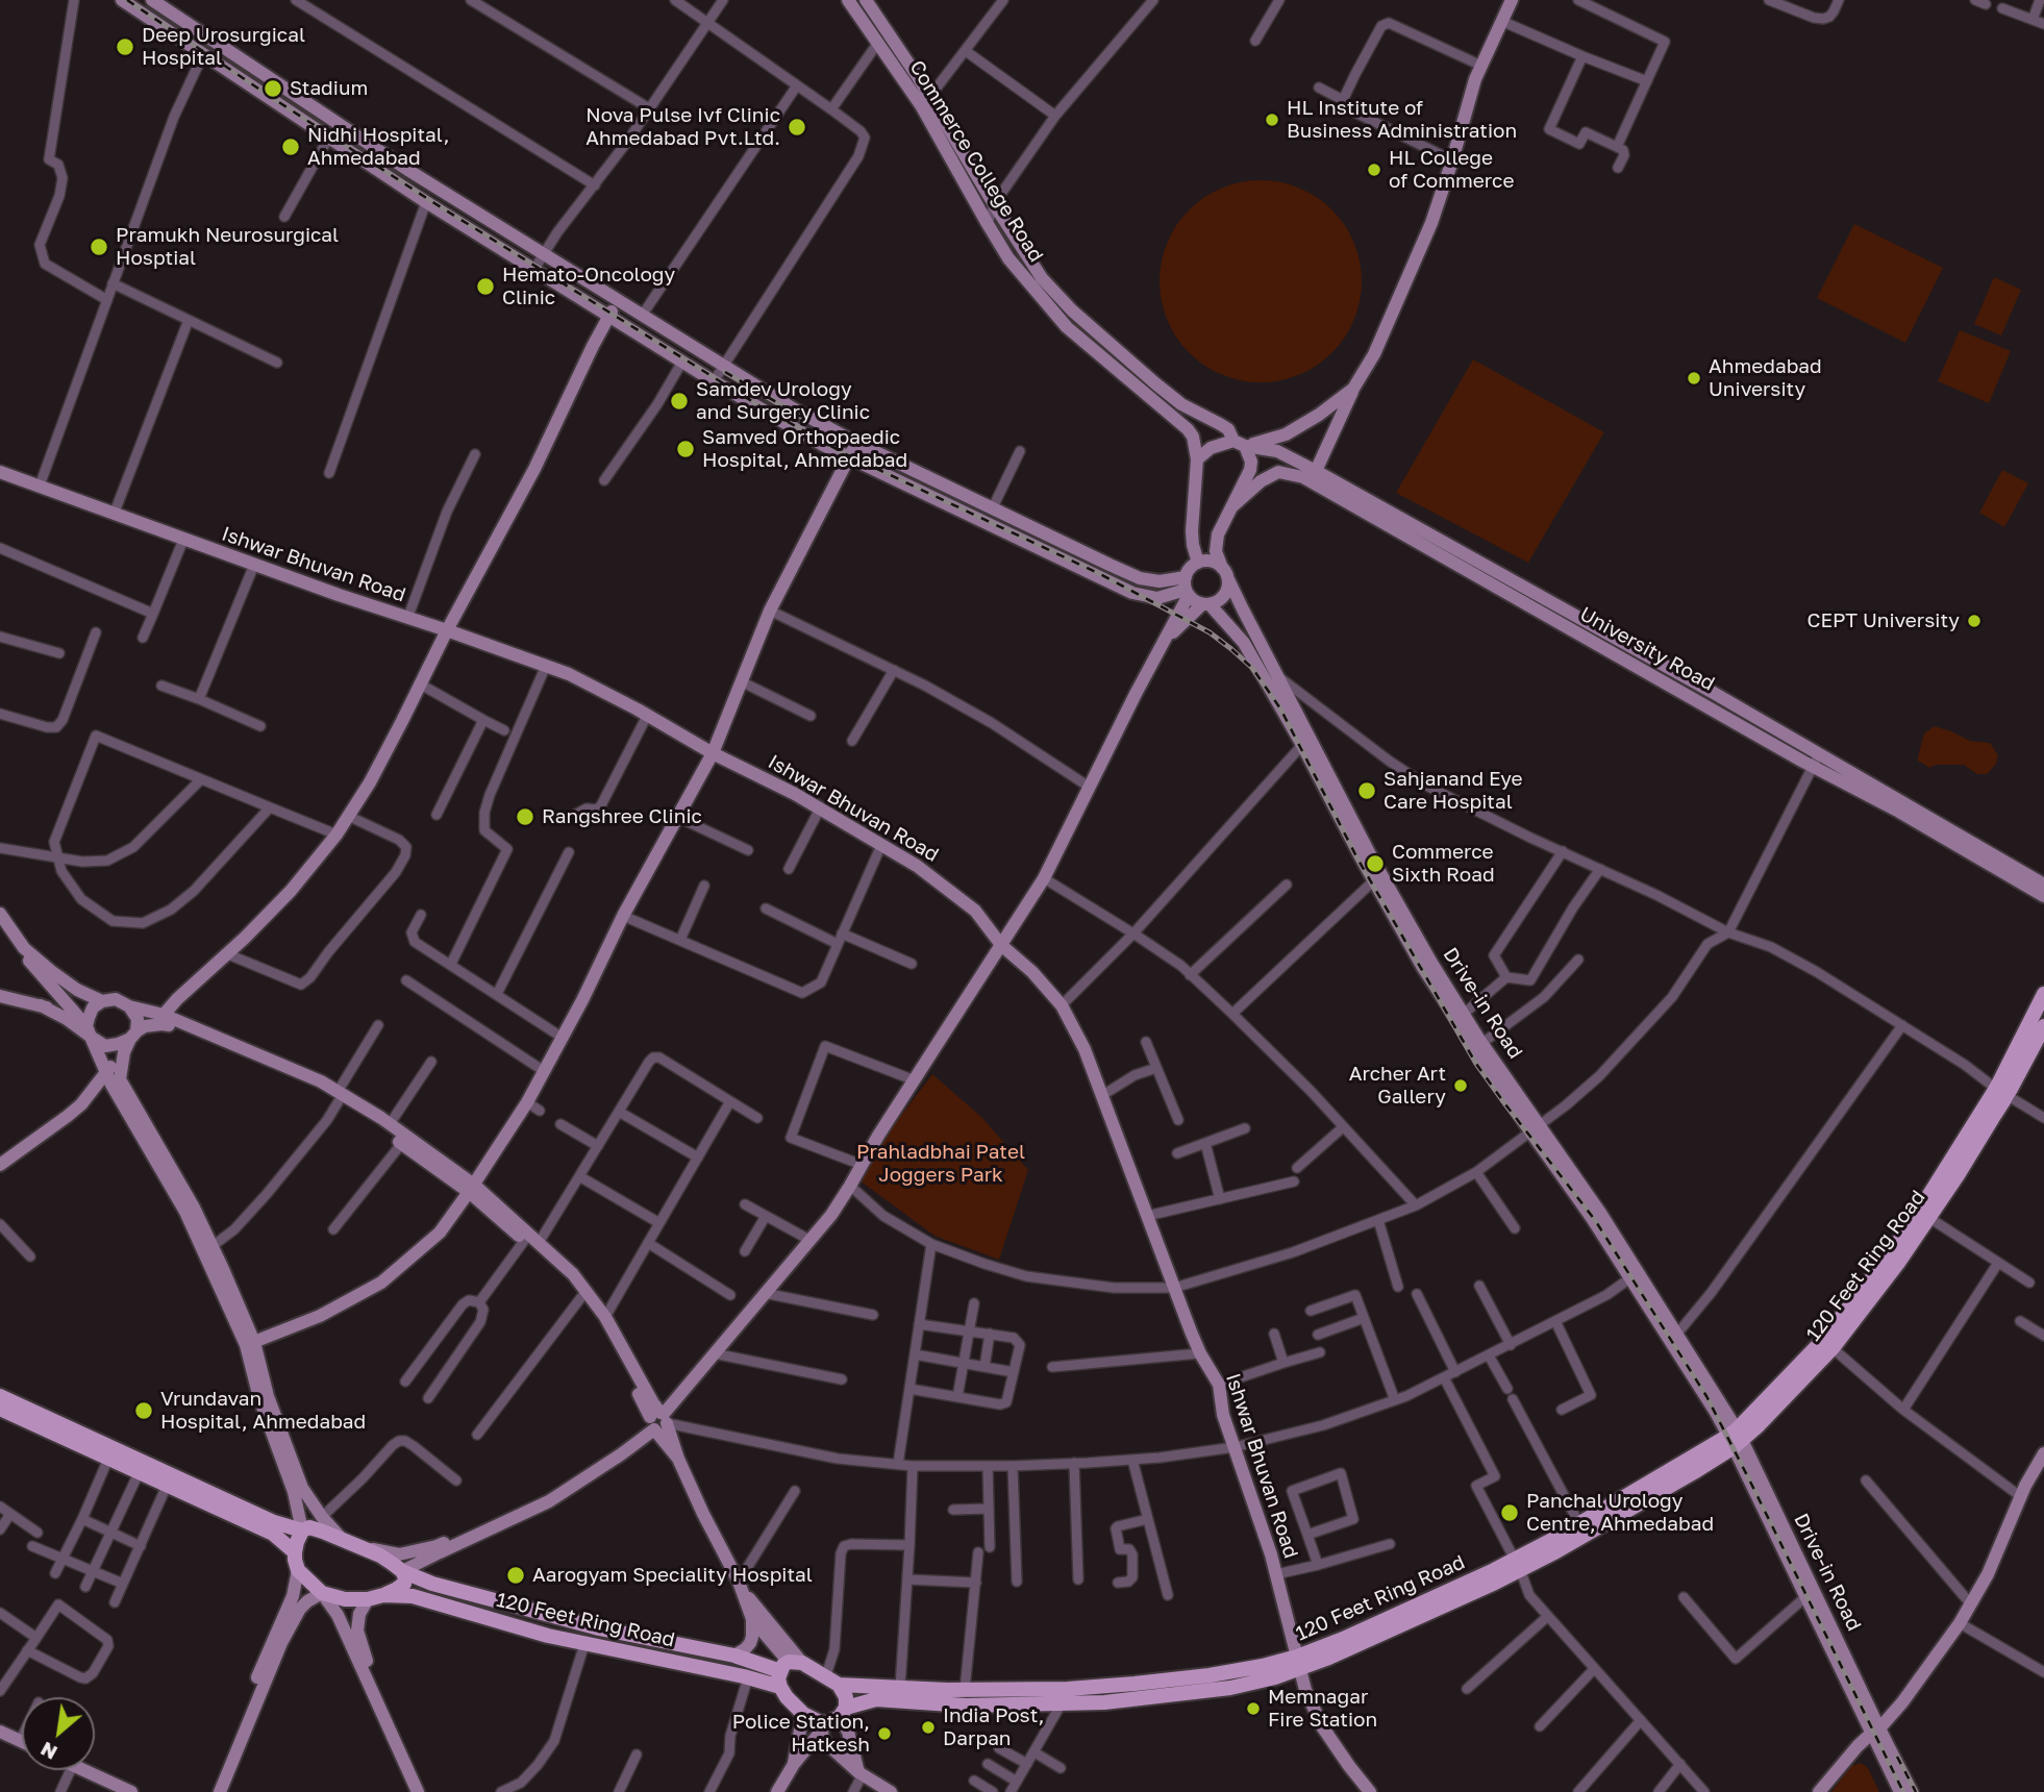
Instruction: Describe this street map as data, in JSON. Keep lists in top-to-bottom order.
{
  "streets": {
    "main road": ["120 Feet Ring Road"],
    "street": [
      "Commerce College Road",
      "Ishwar Bhuvan Road",
      "University Road",
      "Drive-in Road"
    ]
  },
  "crossings": [
    ["Commerce College Road", "University Road"],
    ["Ishwar Bhuvan Road", "120 Feet Ring Road"],
    ["Drive-in Road", "120 Feet Ring Road"]
  ],
  "parks": ["Prahladbhai Patel Joggers Park"],
  "places": [
    "Deep Urosurgical Hospital",
    "Stadium",
    "HL Institute of Business Administration",
    "Nova Pulse Ivf Clinic Ahmedabad Pvt.Ltd.",
    "Nidhi Hospital, Ahmedabad",
    "HL College of Commerce",
    "Pramukh Neurosurgical Hosptial",
    "Hemato-Oncology Clinic",
    "Ahmedabad University",
    "Samdev Urology and Surgery Clinic",
    "Samved Orthopaedic Hospital, Ahmedabad",
    "CEPT University",
    "Sahjanand Eye Care Hospital",
    "Rangshree Clinic",
    "Commerce Sixth Road",
    "Archer Art Gallery",
    "Vrundavan Hospital, Ahmedabad",
    "Panchal Urology Centre, Ahmedabad",
    "Aarogyam Speciality Hospital",
    "Memnagar Fire Station",
    "India Post, Darpan",
    "Police Station, Hatkesh"
  ],
  "north": "bottom left"
}
